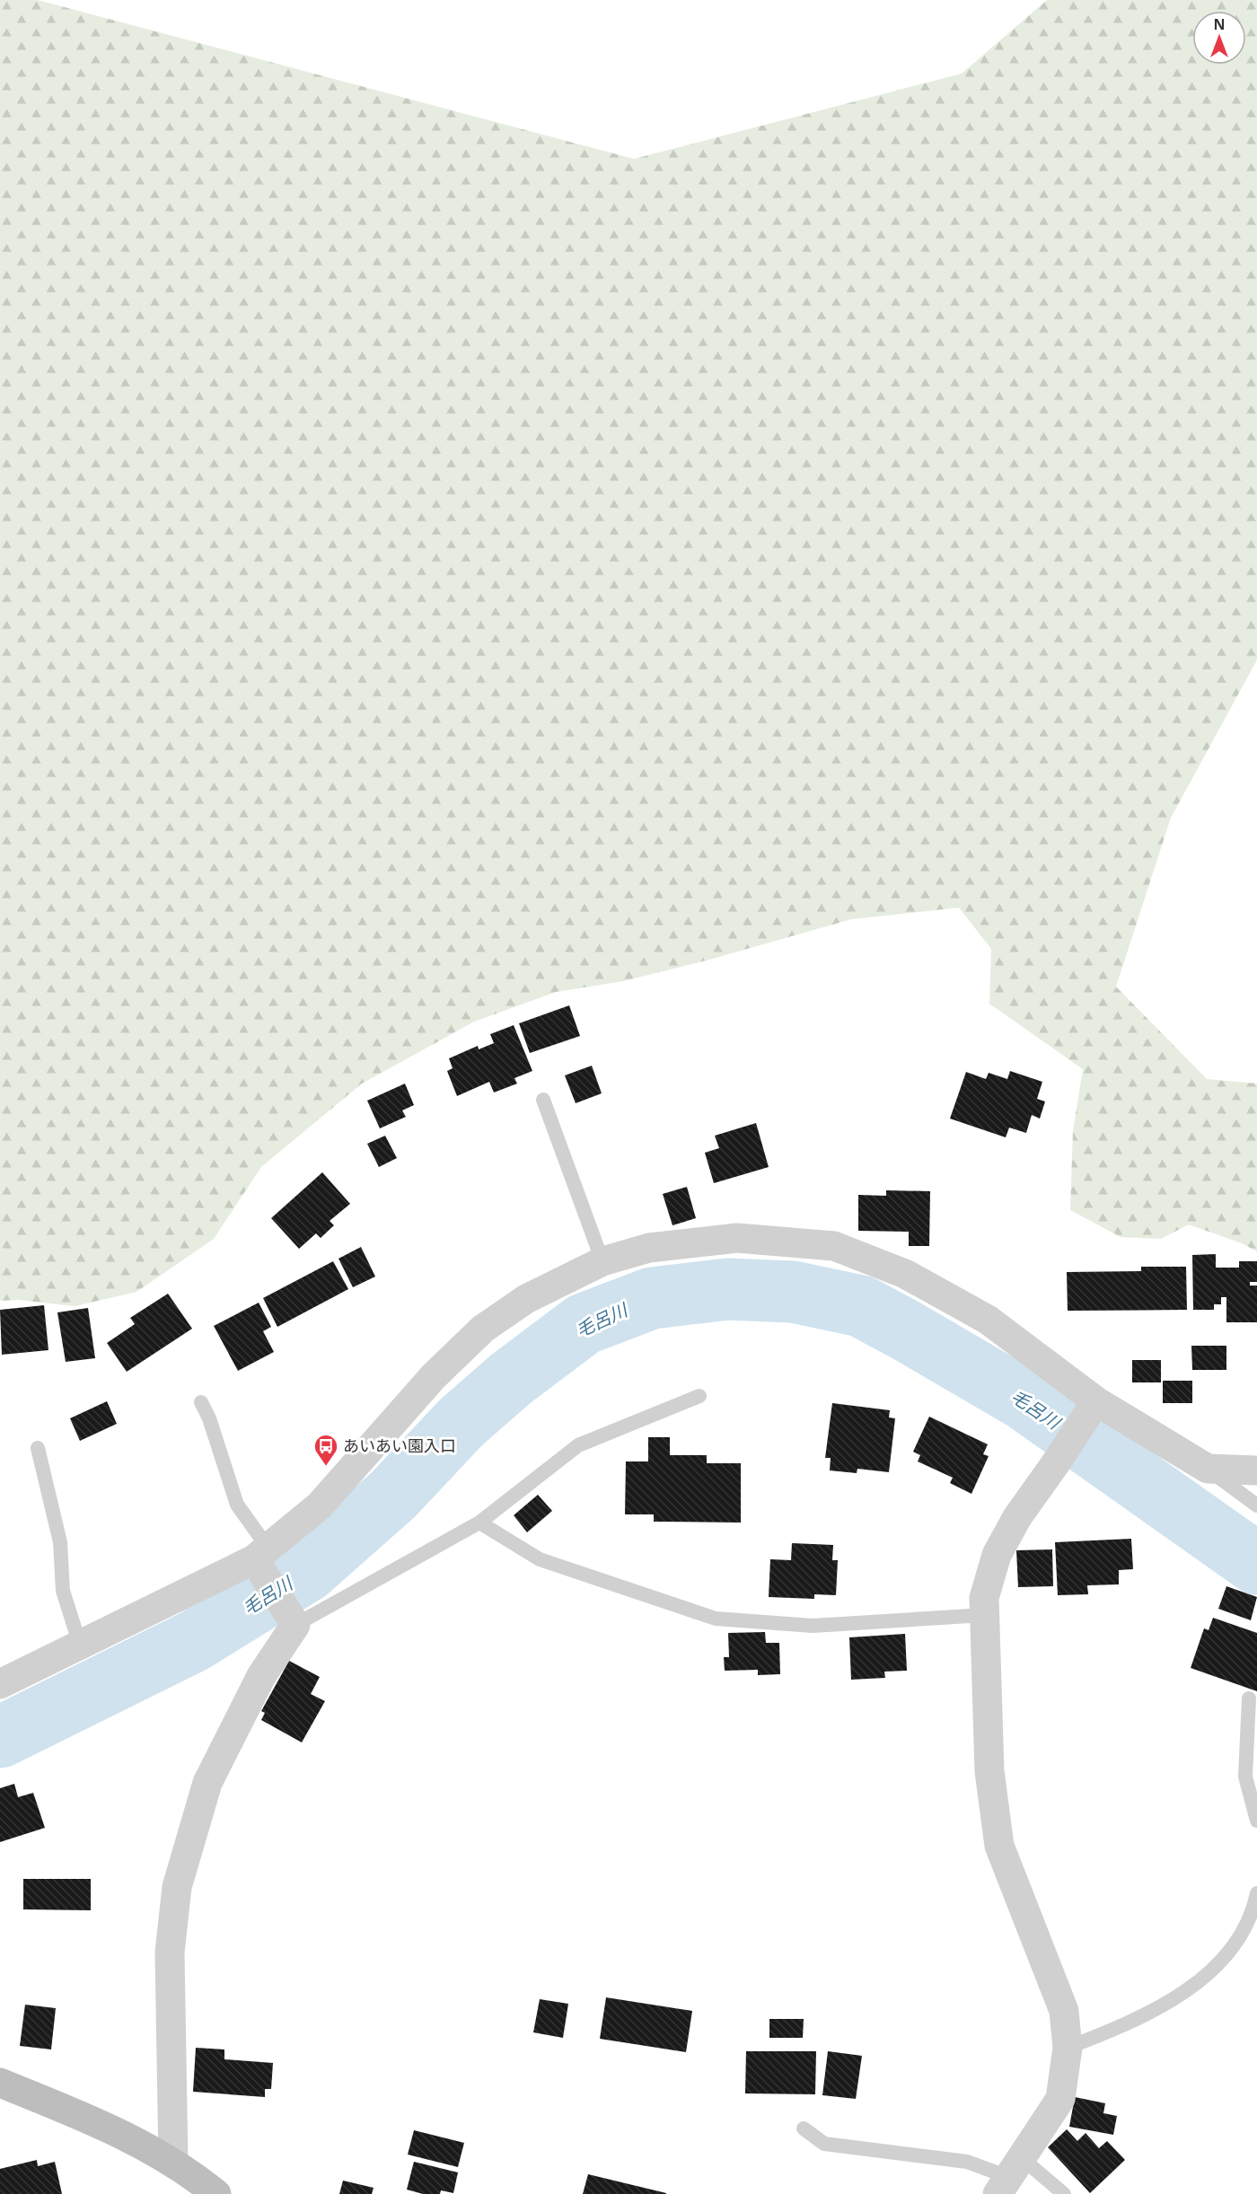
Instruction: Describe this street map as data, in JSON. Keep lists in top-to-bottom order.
{
  "water": ["毛呂川"],
  "places": {
    "bus stop": ["あいあい園入口"]
  },
  "north": "top"
}
